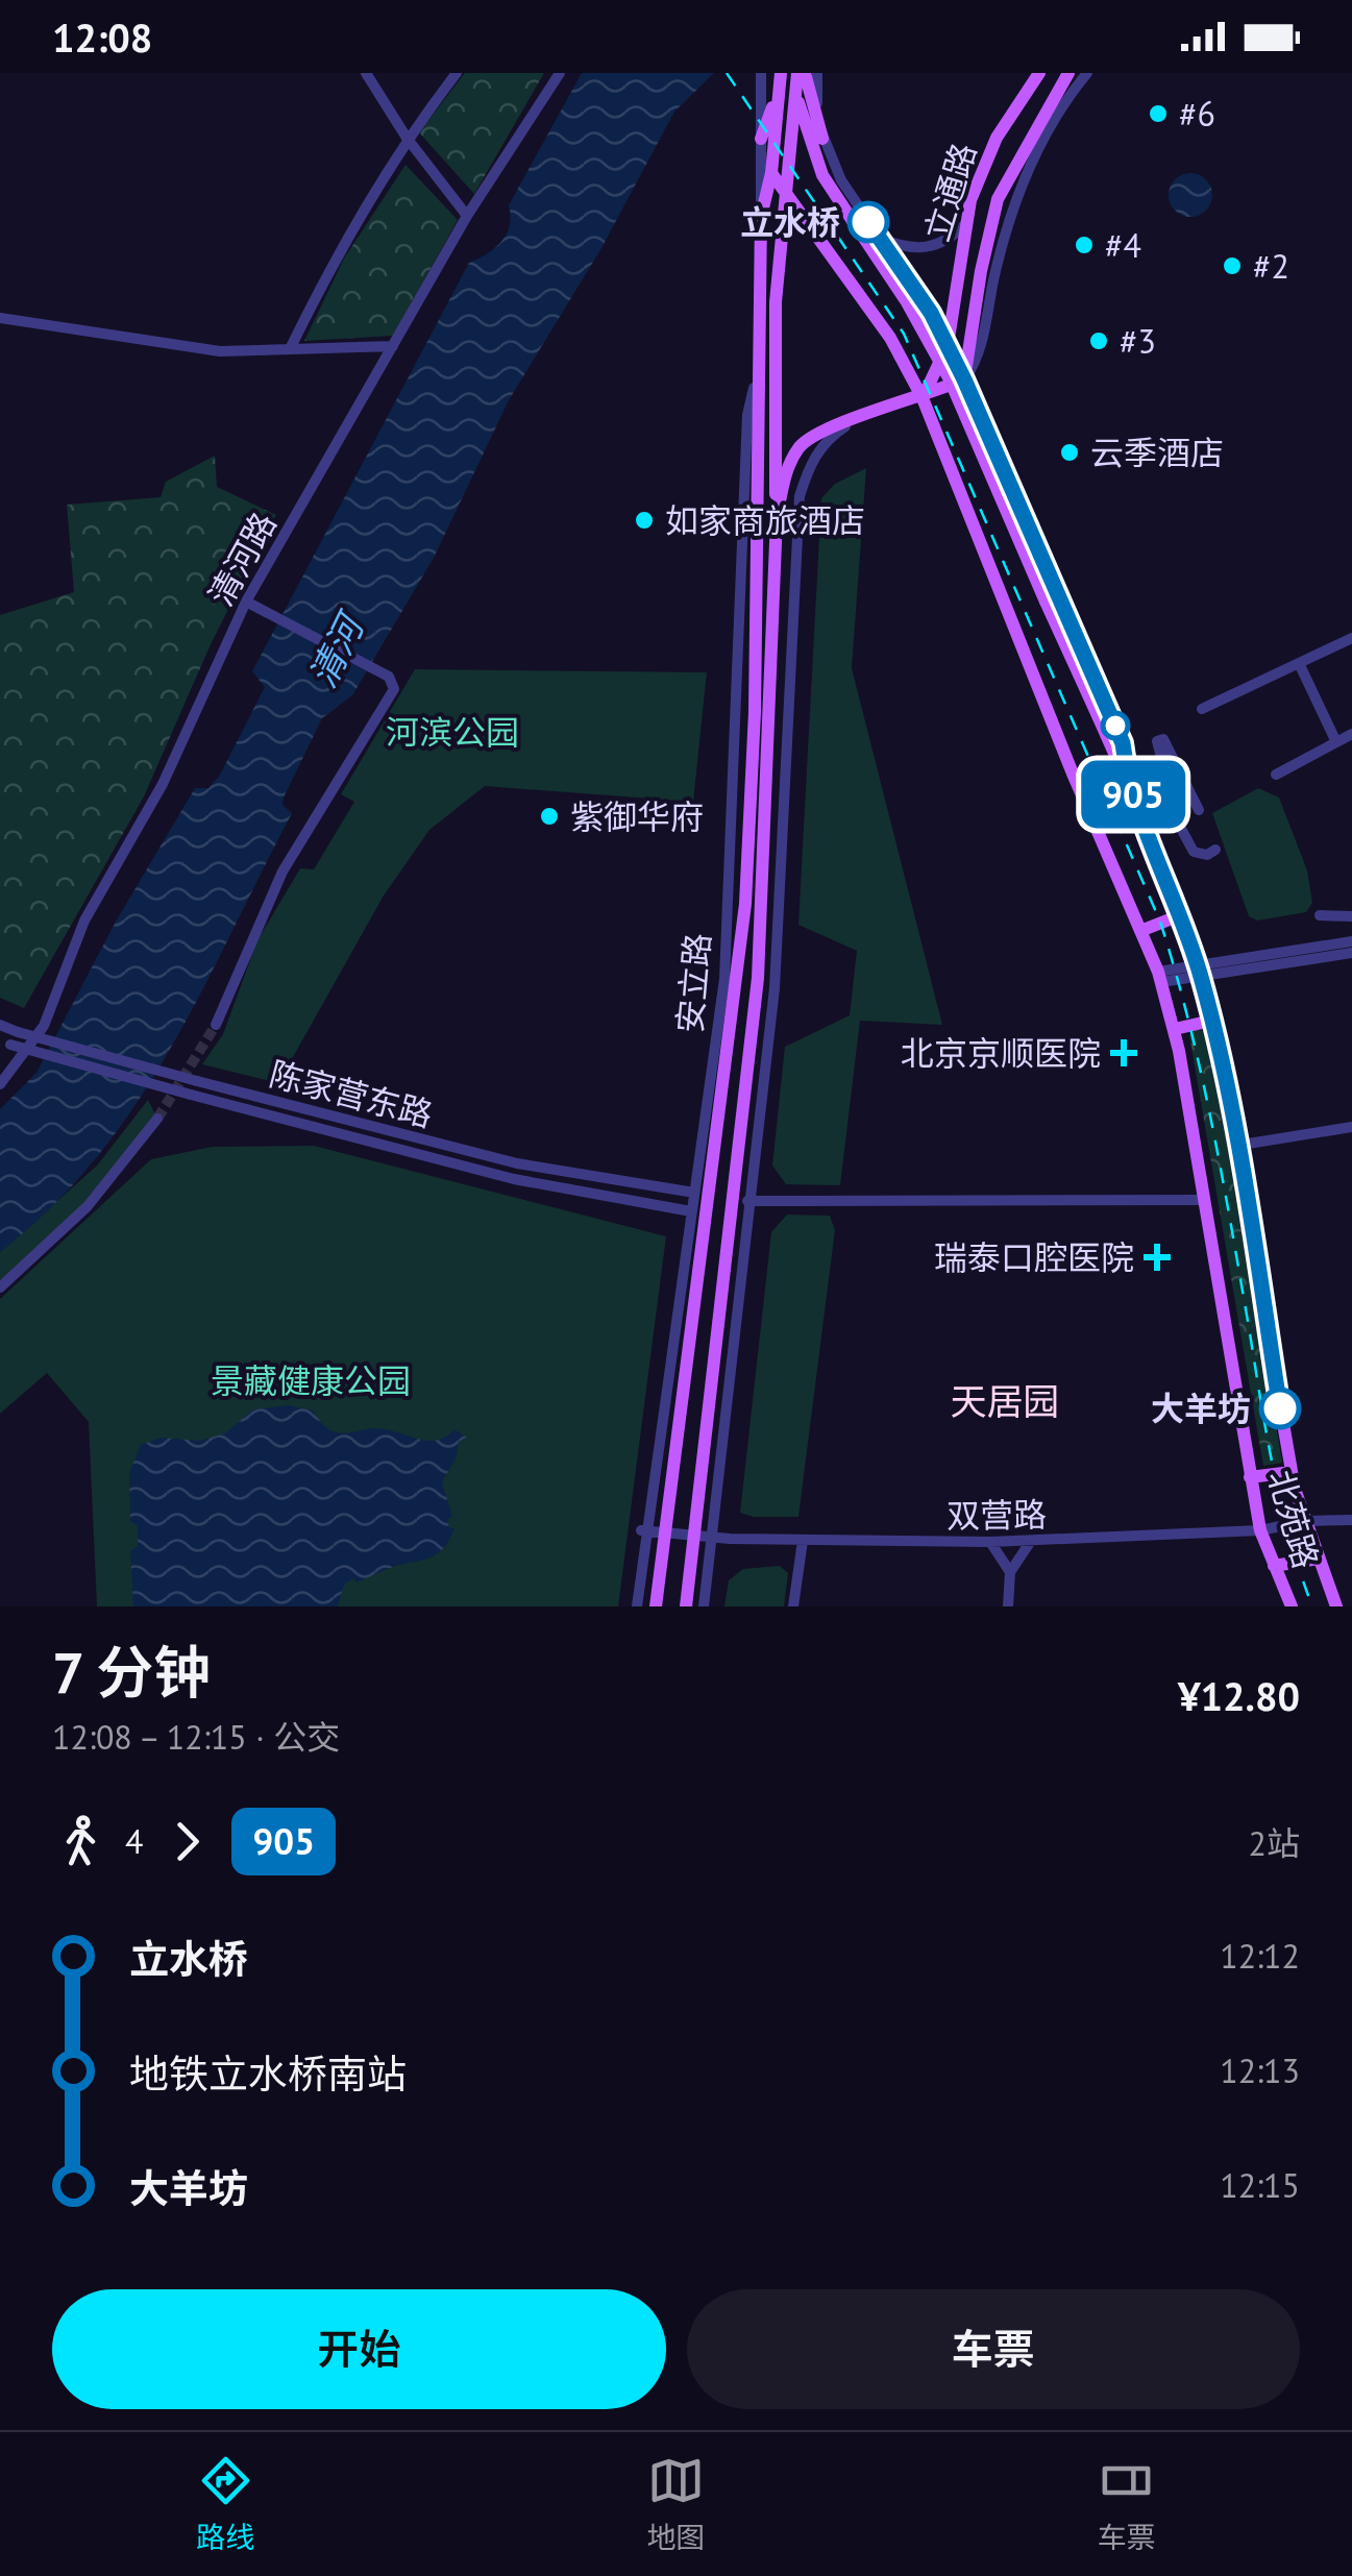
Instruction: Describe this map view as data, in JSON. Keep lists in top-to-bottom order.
{
  "streets": {
    "main road": ["立通路", "安立路", "北苑路"],
    "street": ["清河路", "陈家营东路", "双营路"]
  },
  "crossings": [
    ["立通路", "安立路"],
    ["立通路", "北苑路"],
    ["安立路", "陈家营东路"],
    ["安立路", "双营路"],
    ["安立路", "北苑路"],
    ["双营路", "北苑路"]
  ],
  "districts": ["天居园"],
  "water": ["清河"],
  "parks": ["河滨公园", "景藏健康公园"],
  "places": {
    "other": [
      "#6",
      "立水桥",
      "#4",
      "#2",
      "#3",
      "云季酒店",
      "如家商旅酒店",
      "紫御华府",
      "大羊坊"
    ],
    "health": ["北京京顺医院", "瑞泰口腔医院"]
  },
  "lines": ["bus line 905"],
  "page": {
    "status": "12:08",
    "on_map": "905",
    "heading": ["7 分钟", "12:08 – 12:15 · 公交", "¥12.80"],
    "legs": ["4", "905", "2站"],
    "list": [
      {
        "name": "立水桥",
        "value": "12:12"
      },
      {
        "name": "地铁立水桥南站",
        "value": "12:13"
      },
      {
        "name": "大羊坊",
        "value": "12:15"
      }
    ],
    "buttons": ["开始", "车票"],
    "tabs": ["路线", "地图", "车票"]
  }
}
